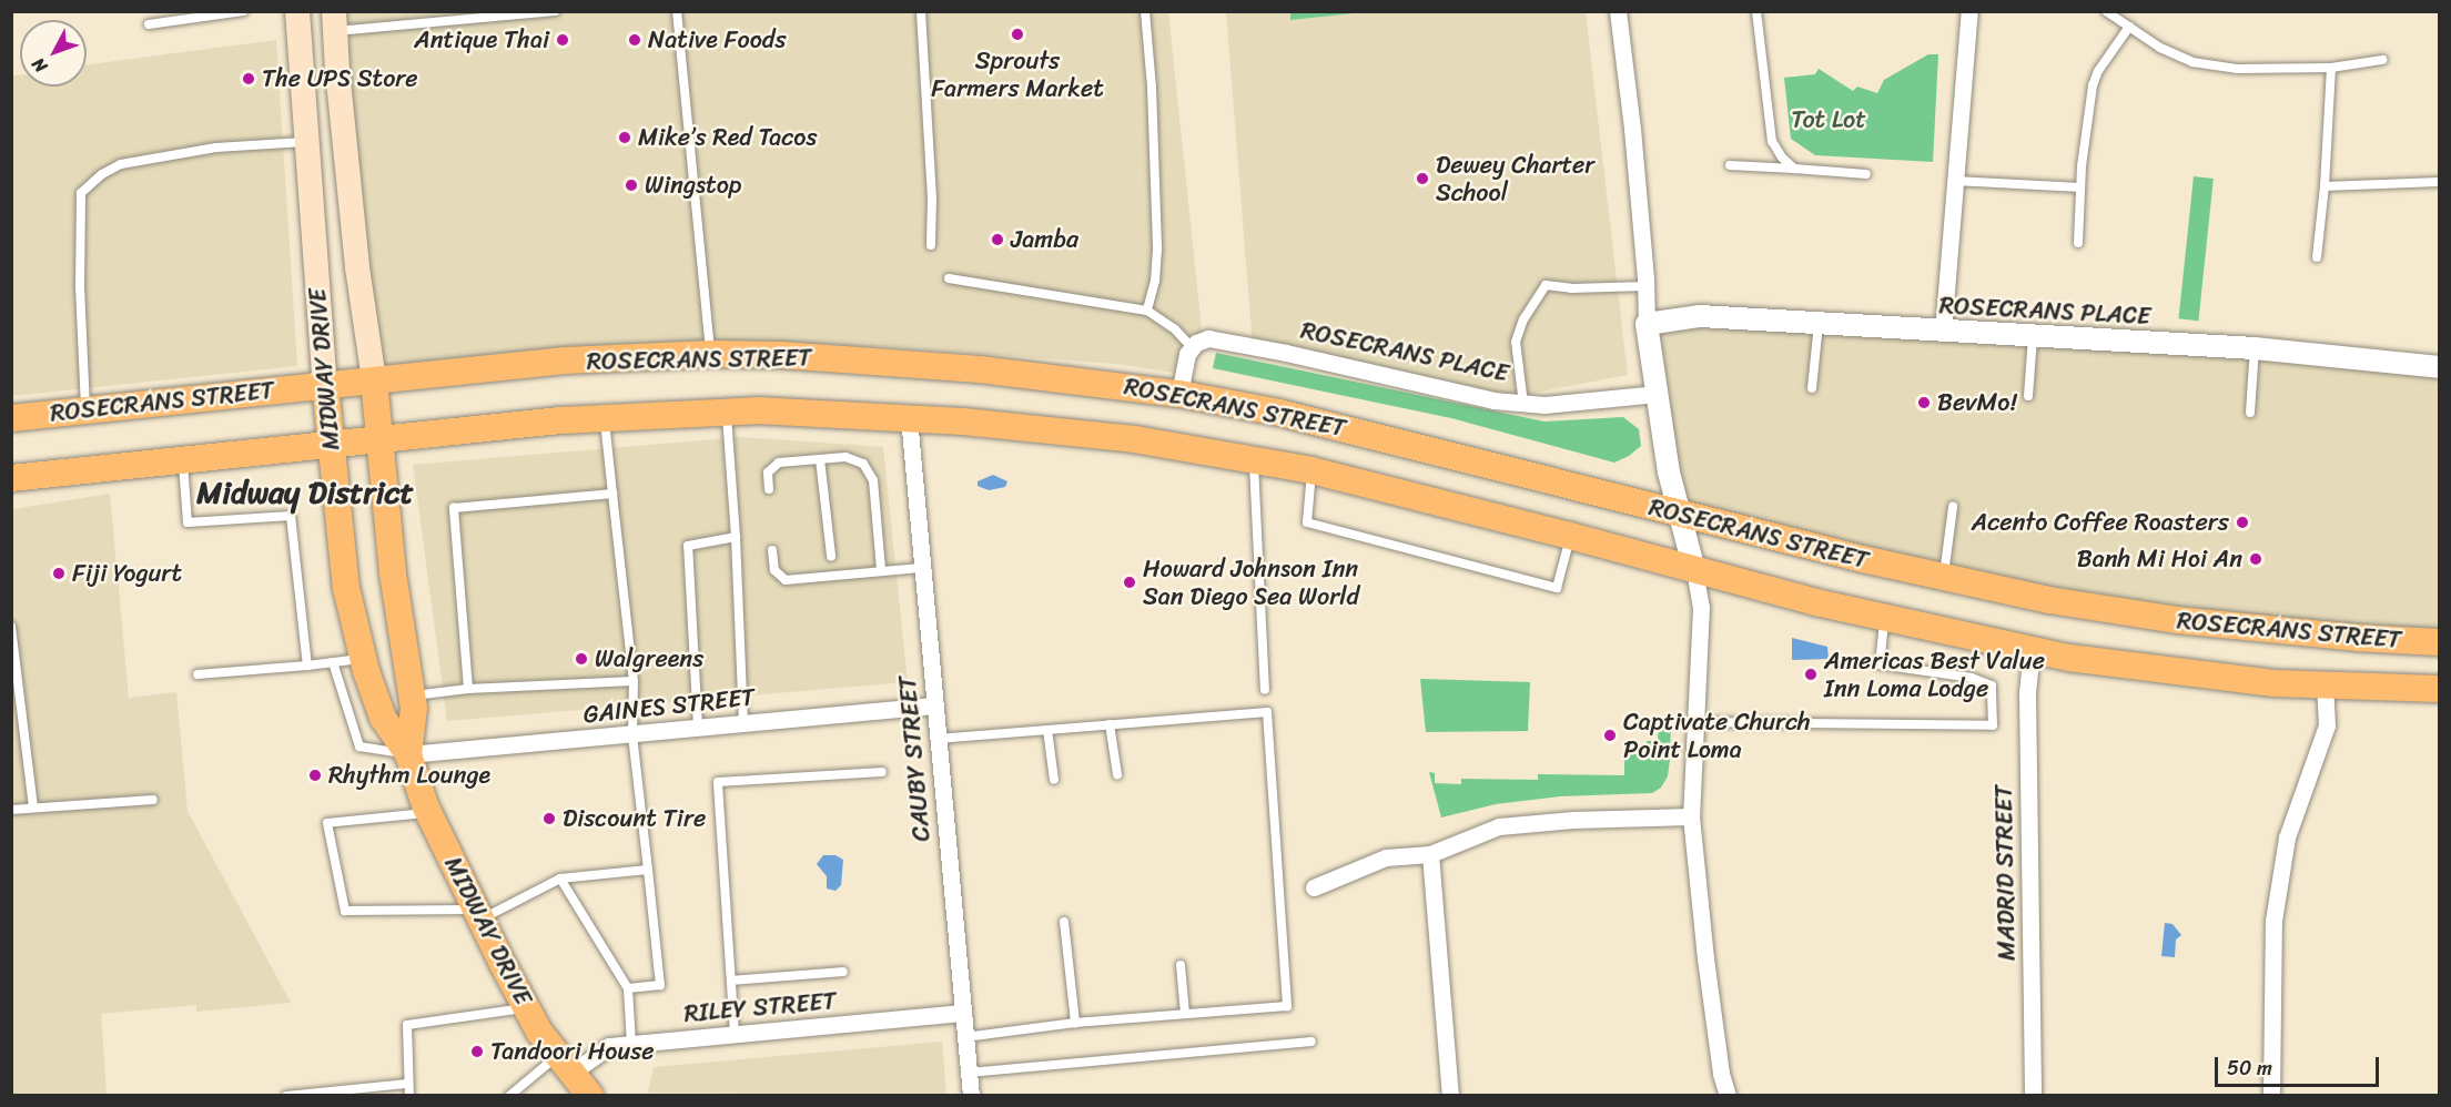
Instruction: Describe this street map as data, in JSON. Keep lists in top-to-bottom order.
{
  "streets": {
    "main road": ["ROSECRANS STREET", "MIDWAY DRIVE"],
    "street": [
      "ROSECRANS PLACE",
      "GAINES STREET",
      "CAUBY STREET",
      "MADRID STREET",
      "RILEY STREET"
    ]
  },
  "crossings": [
    ["ROSECRANS STREET", "MIDWAY DRIVE"],
    ["ROSECRANS STREET", "CAUBY STREET"],
    ["ROSECRANS STREET", "MADRID STREET"],
    ["MIDWAY DRIVE", "GAINES STREET"],
    ["MIDWAY DRIVE", "RILEY STREET"],
    ["GAINES STREET", "CAUBY STREET"],
    ["CAUBY STREET", "RILEY STREET"]
  ],
  "districts": ["Midway District"],
  "parks": ["Tot Lot"],
  "places": [
    "Sprouts Farmers Market",
    "Antique Thai",
    "Native Foods",
    "The UPS Store",
    "Mike’s Red Tacos",
    "Dewey Charter School",
    "Wingstop",
    "Jamba",
    "BevMo!",
    "Acento Coffee Roasters",
    "Banh Mi Hoi An",
    "Fiji Yogurt",
    "Howard Johnson Inn San Diego Sea World",
    "Walgreens",
    "Americas Best Value Inn Loma Lodge",
    "Captivate Church Point Loma",
    "Rhythm Lounge",
    "Discount Tire",
    "Tandoori House"
  ],
  "scale_bar": "50 m",
  "north": "bottom left"
}
